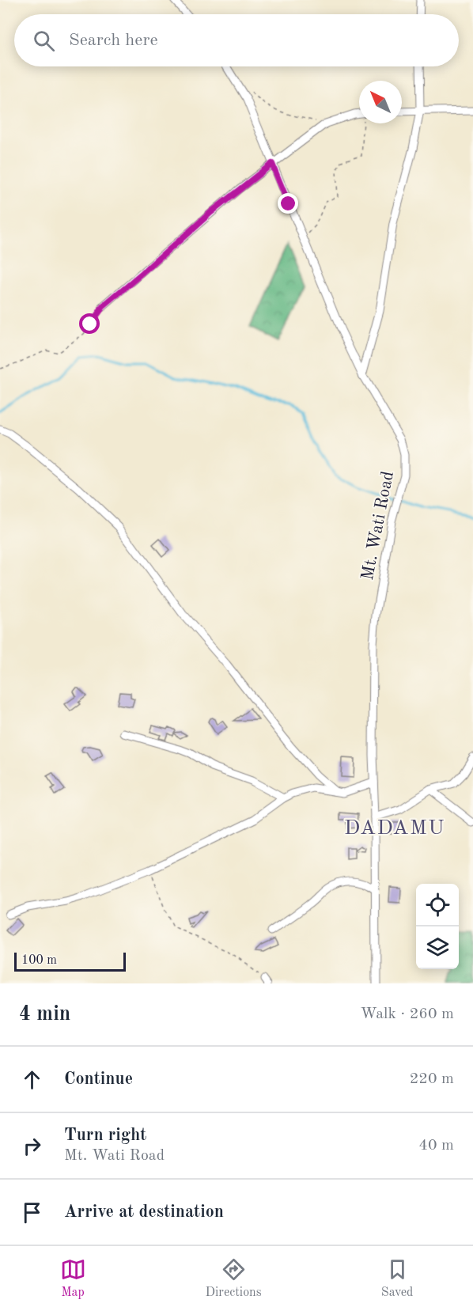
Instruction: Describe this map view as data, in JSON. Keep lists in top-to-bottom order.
{
  "streets": {
    "street": ["Mt. Wati Road"]
  },
  "districts": ["DADAMU"],
  "scale_bar": "100 m",
  "north": "top left",
  "page": {
    "search": "Search here",
    "scale": "100 m",
    "heading": ["4 min", "Walk · 260 m"],
    "list": [
      ["Continue", "220 m"],
      ["Turn right", "Mt. Wati Road", "40 m"],
      "Arrive at destination"
    ],
    "nav": ["Map", "Directions", "Saved"]
  }
}
